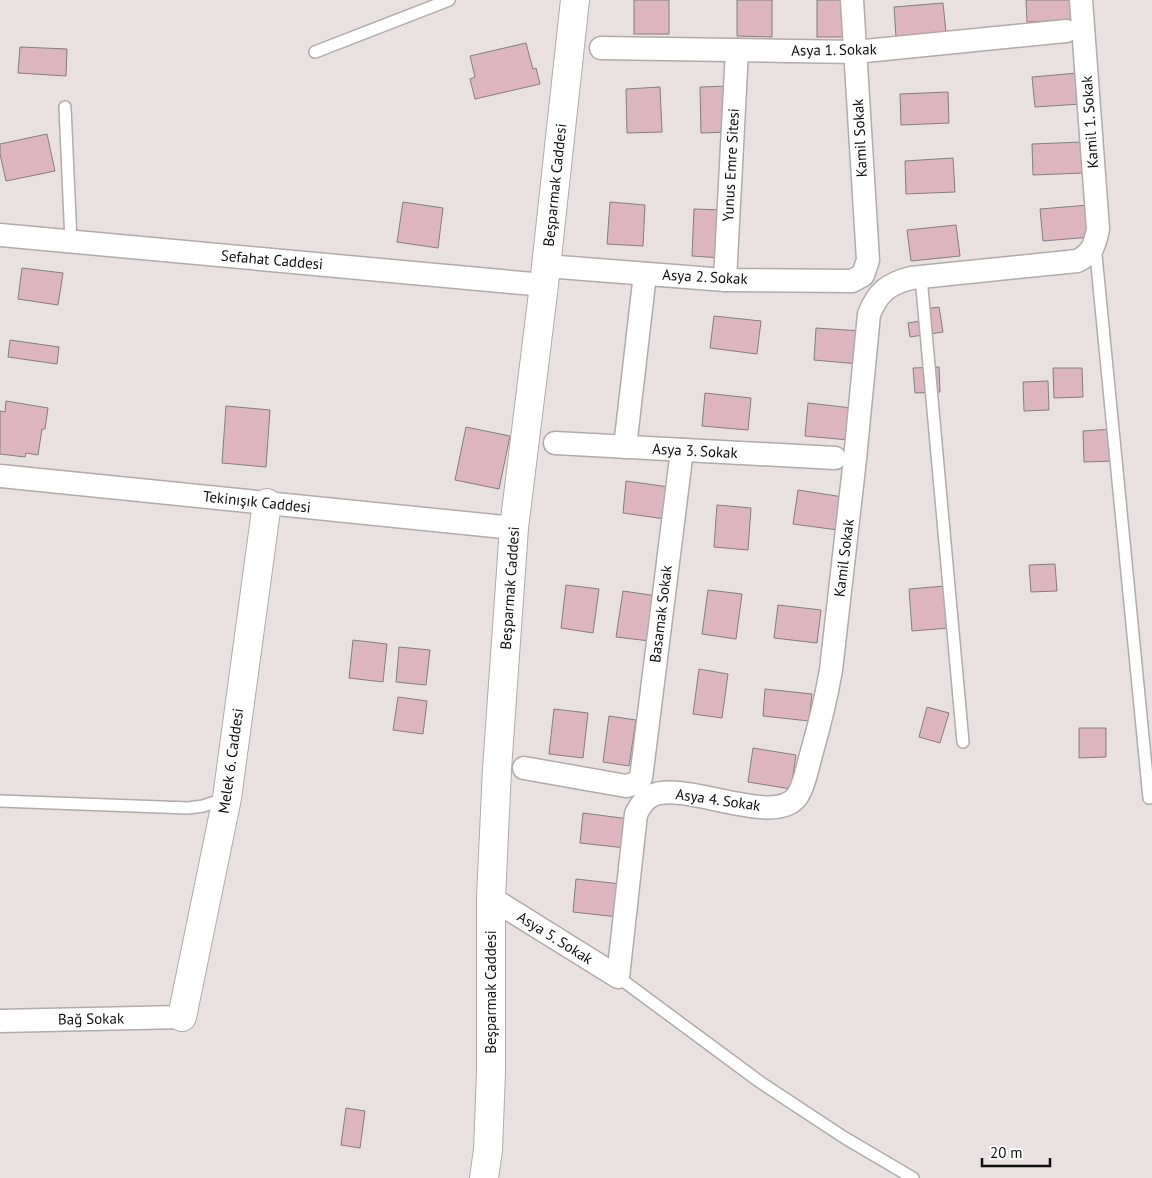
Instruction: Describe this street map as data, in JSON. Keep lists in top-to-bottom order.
{
  "streets": {
    "street": [
      "Asya 1. Sokak",
      "Kamil 1. Sokak",
      "Kamil Sokak",
      "Yunus Emre Sitesi",
      "Beşparmak Caddesi",
      "Sefahat Caddesi",
      "Asya 2. Sokak",
      "Asya 3. Sokak",
      "Tekinışık Caddesi",
      "Basamak Sokak",
      "Melek 6. Caddesi",
      "Asya 4. Sokak",
      "Asya 5. Sokak",
      "Bağ Sokak"
    ]
  },
  "crossings": [
    ["Asya 1. Sokak", "Kamil Sokak"],
    ["Asya 1. Sokak", "Yunus Emre Sitesi"],
    ["Kamil Sokak", "Asya 2. Sokak"],
    ["Kamil Sokak", "Asya 4. Sokak"],
    ["Yunus Emre Sitesi", "Asya 2. Sokak"],
    ["Beşparmak Caddesi", "Sefahat Caddesi"],
    ["Beşparmak Caddesi", "Asya 2. Sokak"],
    ["Beşparmak Caddesi", "Tekinışık Caddesi"],
    ["Beşparmak Caddesi", "Asya 5. Sokak"],
    ["Sefahat Caddesi", "Asya 2. Sokak"],
    ["Asya 3. Sokak", "Basamak Sokak"],
    ["Tekinışık Caddesi", "Melek 6. Caddesi"],
    ["Melek 6. Caddesi", "Bağ Sokak"],
    ["Asya 4. Sokak", "Asya 5. Sokak"]
  ],
  "scale_bar": "20 m"
}
